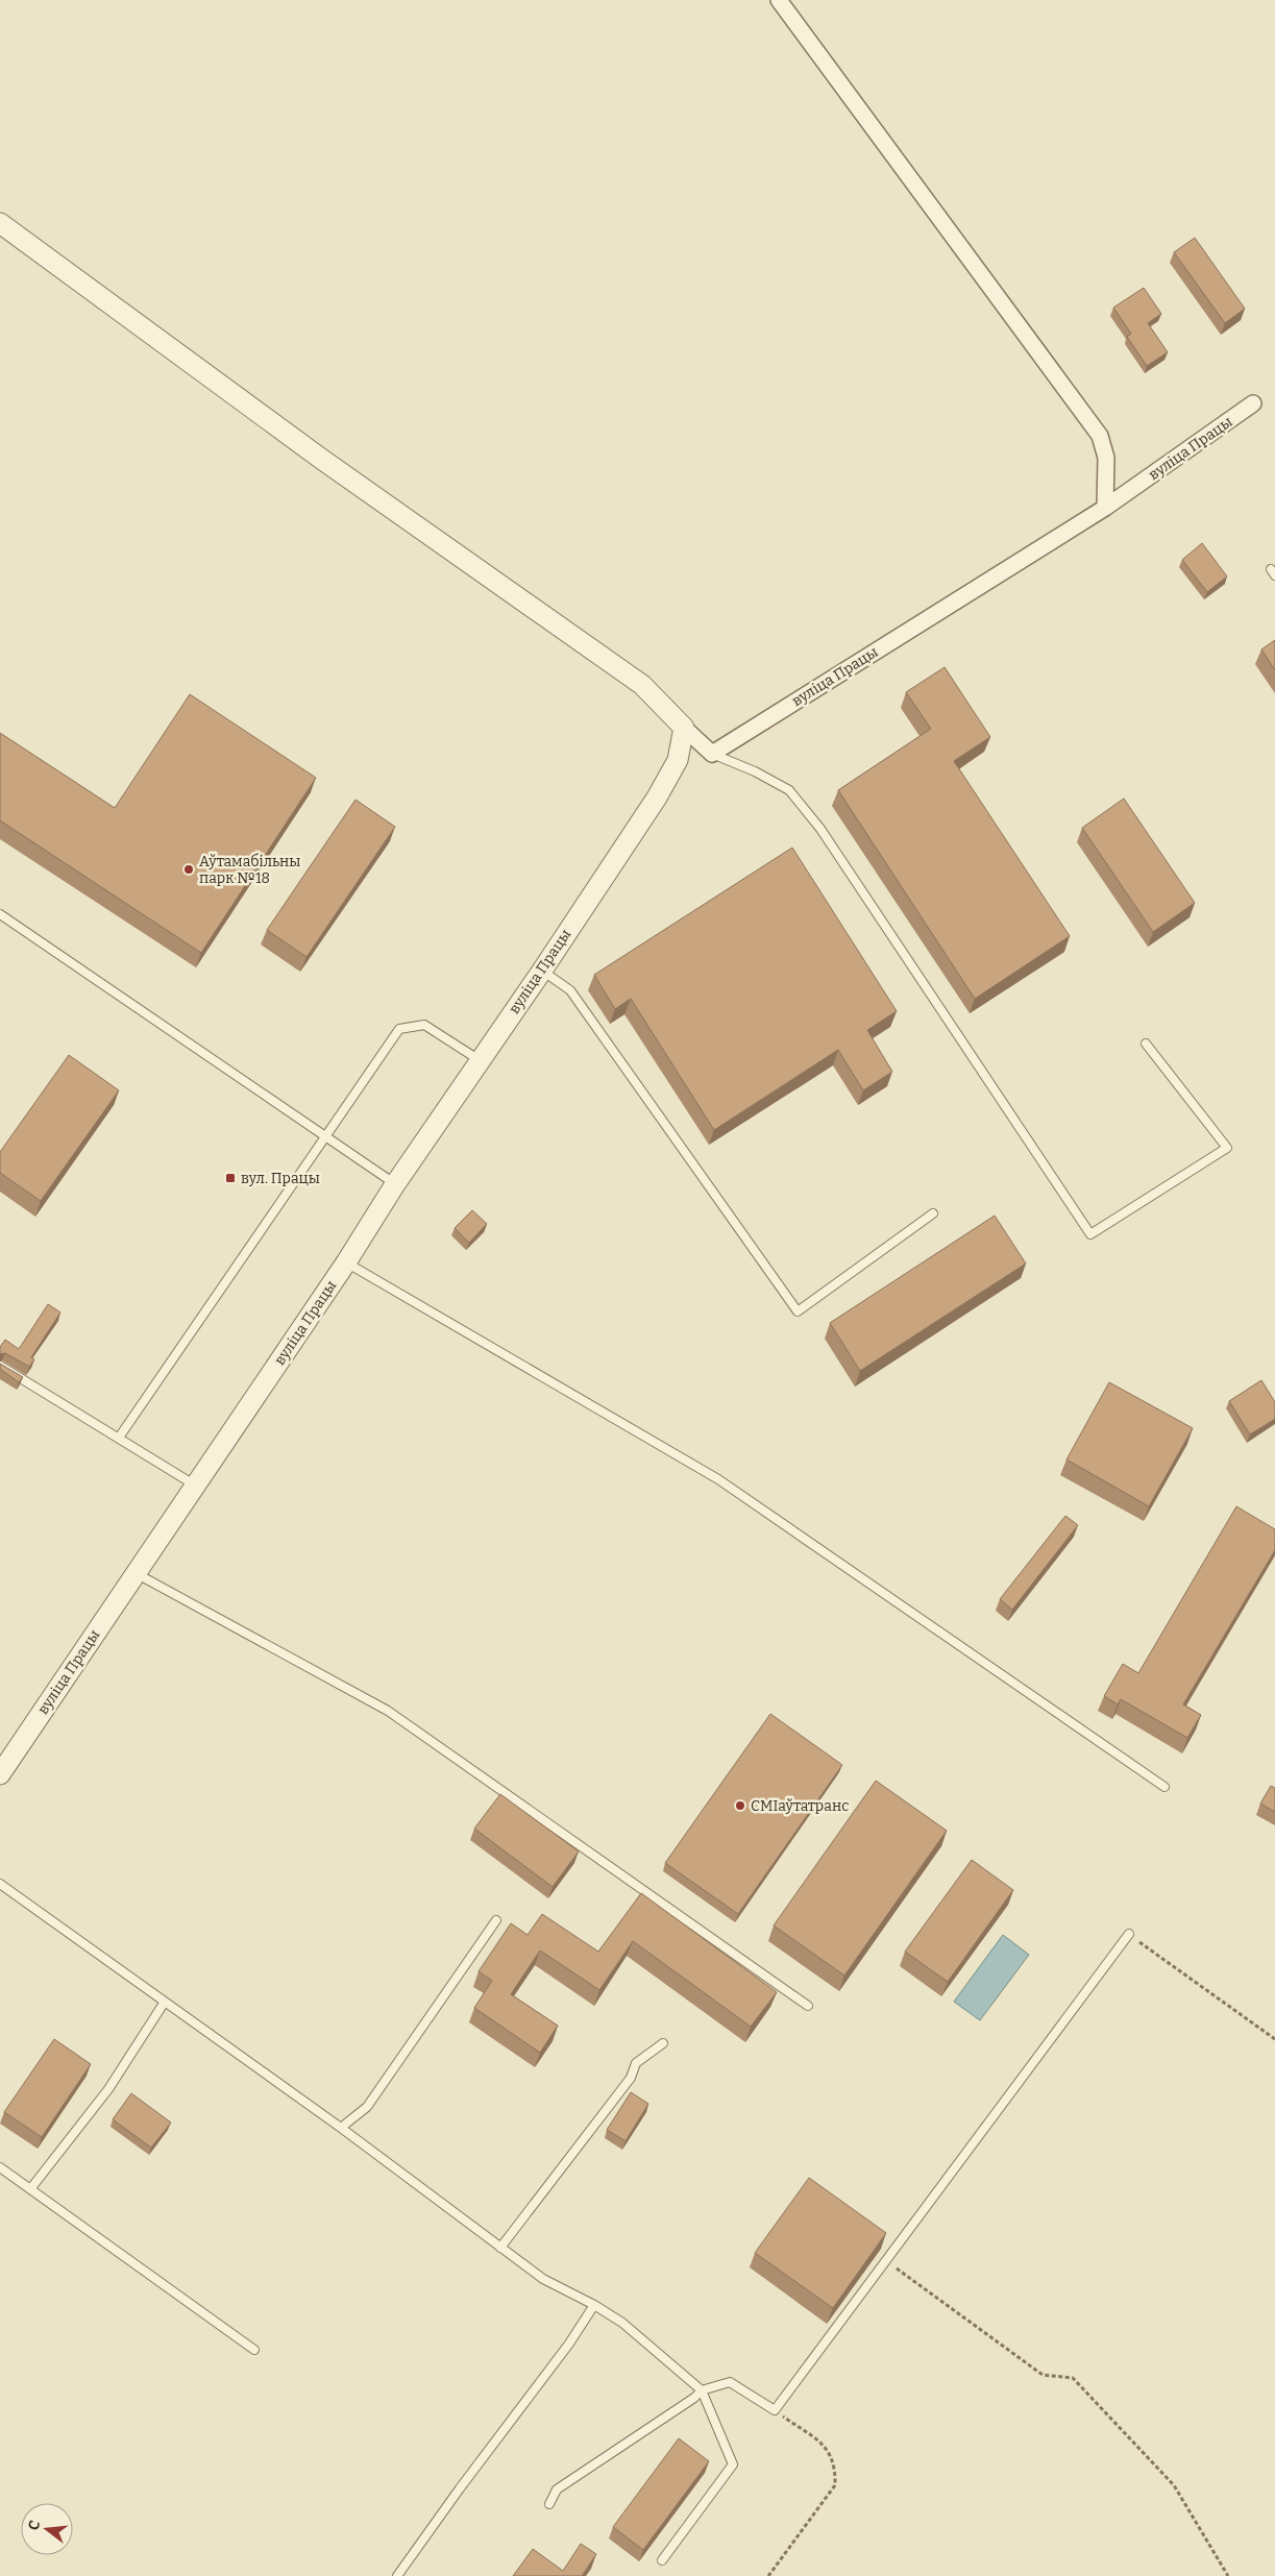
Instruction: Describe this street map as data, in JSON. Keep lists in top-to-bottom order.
{
  "streets": {
    "street": ["вуліца Працы"]
  },
  "places": {
    "other": ["Аўтамабільны парк №18", "СМІаўтатранс"],
    "transit": ["вул. Працы"]
  },
  "north": "left"
}
